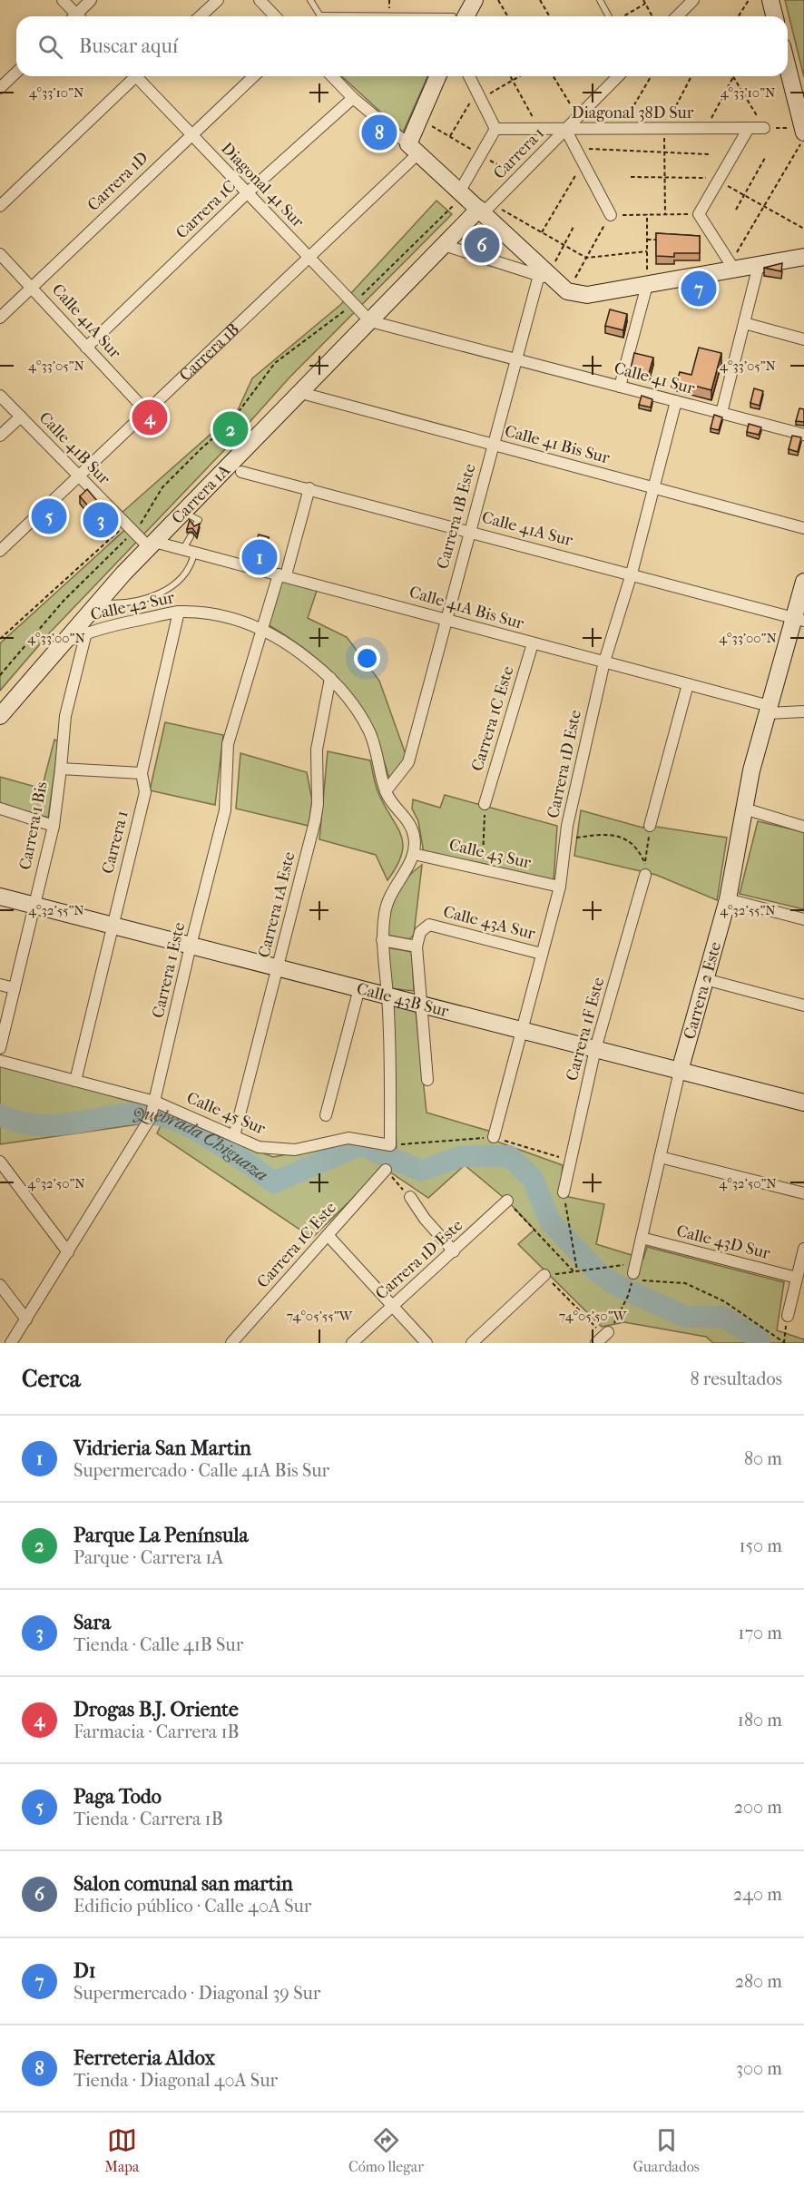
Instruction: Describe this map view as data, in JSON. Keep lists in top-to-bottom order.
{
  "streets": {
    "street": [
      "Diagonal 38D Sur",
      "Carrera 1",
      "Carrera 1D",
      "Diagonal 41 Sur",
      "Carrera 1C",
      "Calle 41A Sur",
      "Carrera 1B",
      "Calle 41 Sur",
      "Calle 41 Bis Sur",
      "Calle 41B Sur",
      "Carrera 1A",
      "Carrera 1B Este",
      "Calle 42 Sur",
      "Calle 41A Bis Sur",
      "Carrera 1C Este",
      "Carrera 1D Este",
      "Carrera 1 Bis",
      "Calle 43 Sur",
      "Carrera 1A Este",
      "Calle 43A Sur",
      "Carrera 1 Este",
      "Carrera 2 Este",
      "Calle 43B Sur",
      "Carrera 1F Este",
      "Calle 45 Sur",
      "Calle 43D Sur"
    ]
  },
  "crossings": [
    ["Diagonal 38D Sur", "Carrera 1"],
    ["Carrera 1", "Carrera 1A"],
    ["Carrera 1", "Calle 42 Sur"],
    ["Carrera 1", "Calle 43B Sur"],
    ["Carrera 1", "Calle 45 Sur"],
    ["Carrera 1D", "Diagonal 41 Sur"],
    ["Carrera 1D", "Calle 41A Sur"],
    ["Diagonal 41 Sur", "Carrera 1C"],
    ["Diagonal 41 Sur", "Carrera 1B"],
    ["Diagonal 41 Sur", "Calle 41 Sur"],
    ["Diagonal 41 Sur", "Carrera 1A"],
    ["Carrera 1C", "Calle 41A Sur"],
    ["Calle 41A Sur", "Carrera 1B"],
    ["Calle 41A Sur", "Carrera 1B Este"],
    ["Calle 41A Sur", "Carrera 1D Este"],
    ["Calle 41A Sur", "Carrera 1 Este"],
    ["Calle 41A Sur", "Carrera 2 Este"],
    ["Carrera 1B", "Calle 41B Sur"],
    ["Calle 41 Sur", "Carrera 1A"],
    ["Calle 41 Sur", "Carrera 1B Este"],
    ["Calle 41 Sur", "Carrera 1D Este"],
    ["Calle 41 Bis Sur", "Carrera 1A"],
    ["Calle 41 Bis Sur", "Carrera 1B Este"],
    ["Calle 41 Bis Sur", "Carrera 1D Este"],
    ["Calle 41B Sur", "Carrera 1A"],
    ["Calle 41B Sur", "Calle 41A Bis Sur"],
    ["Carrera 1A", "Calle 42 Sur"],
    ["Carrera 1A", "Calle 41A Bis Sur"],
    ["Carrera 1B Este", "Calle 42 Sur"],
    ["Carrera 1B Este", "Calle 41A Bis Sur"],
    ["Calle 42 Sur", "Carrera 1A Este"],
    ["Calle 42 Sur", "Carrera 1 Este"],
    ["Calle 41A Bis Sur", "Carrera 1C Este"],
    ["Calle 41A Bis Sur", "Carrera 1D Este"],
    ["Calle 41A Bis Sur", "Carrera 1 Este"],
    ["Calle 41A Bis Sur", "Carrera 2 Este"],
    ["Carrera 1D Este", "Calle 43 Sur"],
    ["Carrera 1D Este", "Calle 43A Sur"],
    ["Carrera 1D Este", "Calle 43B Sur"],
    ["Carrera 1 Bis", "Calle 43B Sur"],
    ["Carrera 1A Este", "Calle 43B Sur"],
    ["Carrera 1A Este", "Calle 45 Sur"],
    ["Carrera 1 Este", "Calle 43B Sur"],
    ["Carrera 1 Este", "Calle 45 Sur"],
    ["Carrera 2 Este", "Calle 43B Sur"],
    ["Carrera 2 Este", "Calle 43D Sur"],
    ["Calle 43B Sur", "Carrera 1F Este"]
  ],
  "water": ["Quebrada Chiguaza"],
  "page": {
    "search": "Buscar aquí",
    "pins": [
      "8",
      "6",
      "7",
      "4",
      "2",
      "5",
      "3",
      "1"
    ],
    "heading": ["Cerca", "8 resultados"],
    "list": [
      {
        "mark": "1",
        "name": "Vidrieria San Martin",
        "note": "Supermercado · Calle 41A Bis Sur",
        "value": "80 m"
      },
      {
        "mark": "2",
        "name": "Parque La Península",
        "note": "Parque · Carrera 1A",
        "value": "150 m"
      },
      {
        "mark": "3",
        "name": "Sara",
        "note": "Tienda · Calle 41B Sur",
        "value": "170 m"
      },
      {
        "mark": "4",
        "name": "Drogas B.J. Oriente",
        "note": "Farmacia · Carrera 1B",
        "value": "180 m"
      },
      {
        "mark": "5",
        "name": "Paga Todo",
        "note": "Tienda · Carrera 1B",
        "value": "200 m"
      },
      {
        "mark": "6",
        "name": "Salon comunal san martin",
        "note": "Edificio público · Calle 40A Sur",
        "value": "240 m"
      },
      {
        "mark": "7",
        "name": "D1",
        "note": "Supermercado · Diagonal 39 Sur",
        "value": "280 m"
      },
      {
        "mark": "8",
        "name": "Ferreteria Aldox",
        "note": "Tienda · Diagonal 40A Sur",
        "value": "300 m"
      }
    ],
    "nav": ["Mapa", "Cómo llegar", "Guardados"]
  },
  "coordinates": [
    "4°33'10\"N",
    "4°33'05\"N",
    "4°33'00\"N",
    "4°32'55\"N",
    "4°32'50\"N",
    "74°05'55\"W",
    "74°05'50\"W"
  ]
}
